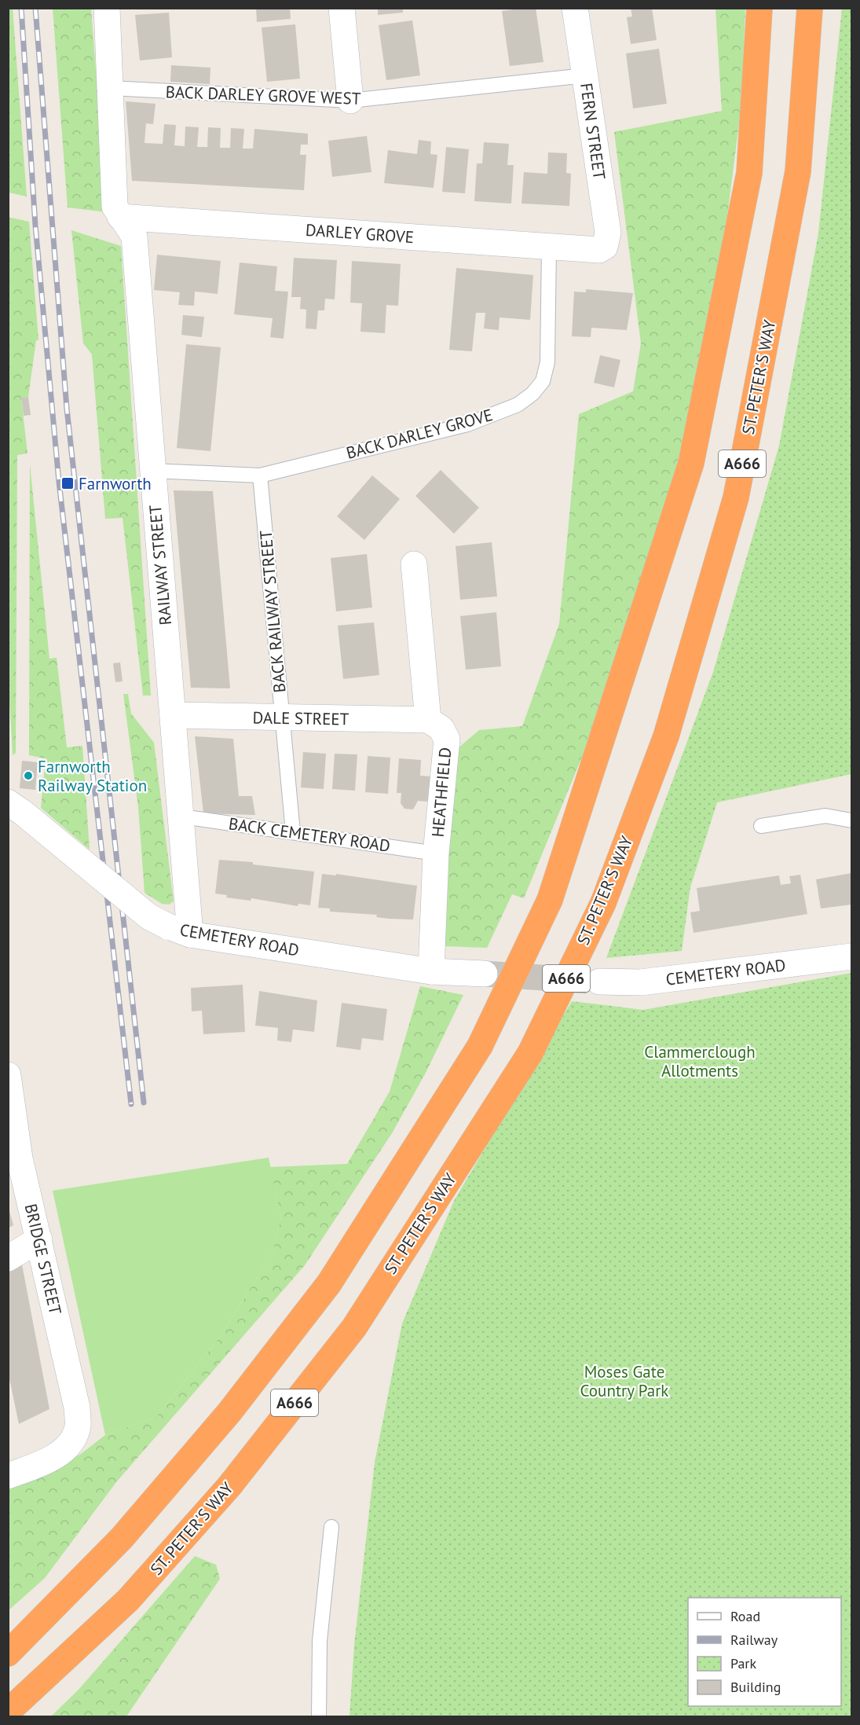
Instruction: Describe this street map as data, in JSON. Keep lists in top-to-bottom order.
{
  "streets": {
    "highway": ["ST. PETER'S WAY", "A666"],
    "street": [
      "FERN STREET",
      "DARLEY GROVE",
      "RAILWAY STREET",
      "DALE STREET",
      "HEATHFIELD",
      "CEMETERY ROAD",
      "BRIDGE STREET"
    ],
    "lane": [
      "BACK DARLEY GROVE WEST",
      "BACK DARLEY GROVE",
      "BACK RAILWAY STREET",
      "BACK CEMETERY ROAD"
    ]
  },
  "crossings": [
    ["BACK DARLEY GROVE WEST", "FERN STREET"],
    ["BACK DARLEY GROVE WEST", "RAILWAY STREET"],
    ["FERN STREET", "DARLEY GROVE"],
    ["DARLEY GROVE", "BACK DARLEY GROVE"],
    ["DARLEY GROVE", "RAILWAY STREET"],
    ["BACK DARLEY GROVE", "RAILWAY STREET"],
    ["BACK DARLEY GROVE", "BACK RAILWAY STREET"],
    ["RAILWAY STREET", "DALE STREET"],
    ["RAILWAY STREET", "BACK CEMETERY ROAD"],
    ["RAILWAY STREET", "CEMETERY ROAD"],
    ["BACK RAILWAY STREET", "DALE STREET"],
    ["BACK RAILWAY STREET", "BACK CEMETERY ROAD"],
    ["DALE STREET", "HEATHFIELD"],
    ["HEATHFIELD", "BACK CEMETERY ROAD"],
    ["HEATHFIELD", "CEMETERY ROAD"]
  ],
  "parks": ["Clammerclough Allotments", "Moses Gate Country Park"],
  "places": {
    "transit": ["Farnworth"],
    "other": ["Farnworth Railway Station"]
  },
  "legend": [
    "Road",
    "Railway",
    "Park",
    "Building"
  ]
}
